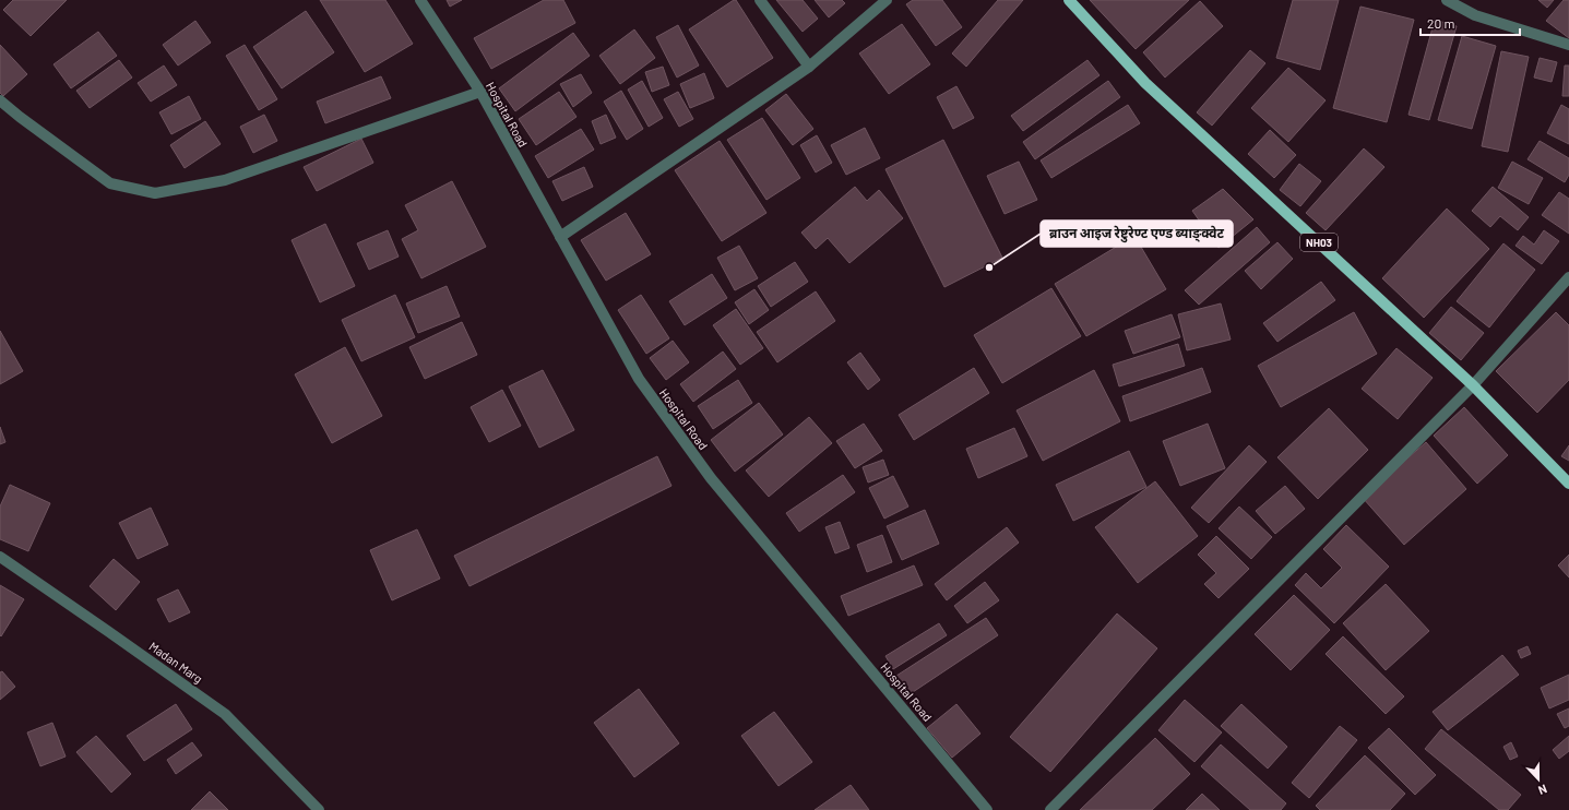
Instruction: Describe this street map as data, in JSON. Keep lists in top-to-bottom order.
{
  "streets": {
    "main road": ["NH03"],
    "street": ["Hospital Road", "Madan Marg"]
  },
  "places": ["ब्राउन आइज रेष्टुरेण्ट एण्ड ब्याङ्क्वेट"],
  "scale_bar": "20 m",
  "north": "bottom"
}
